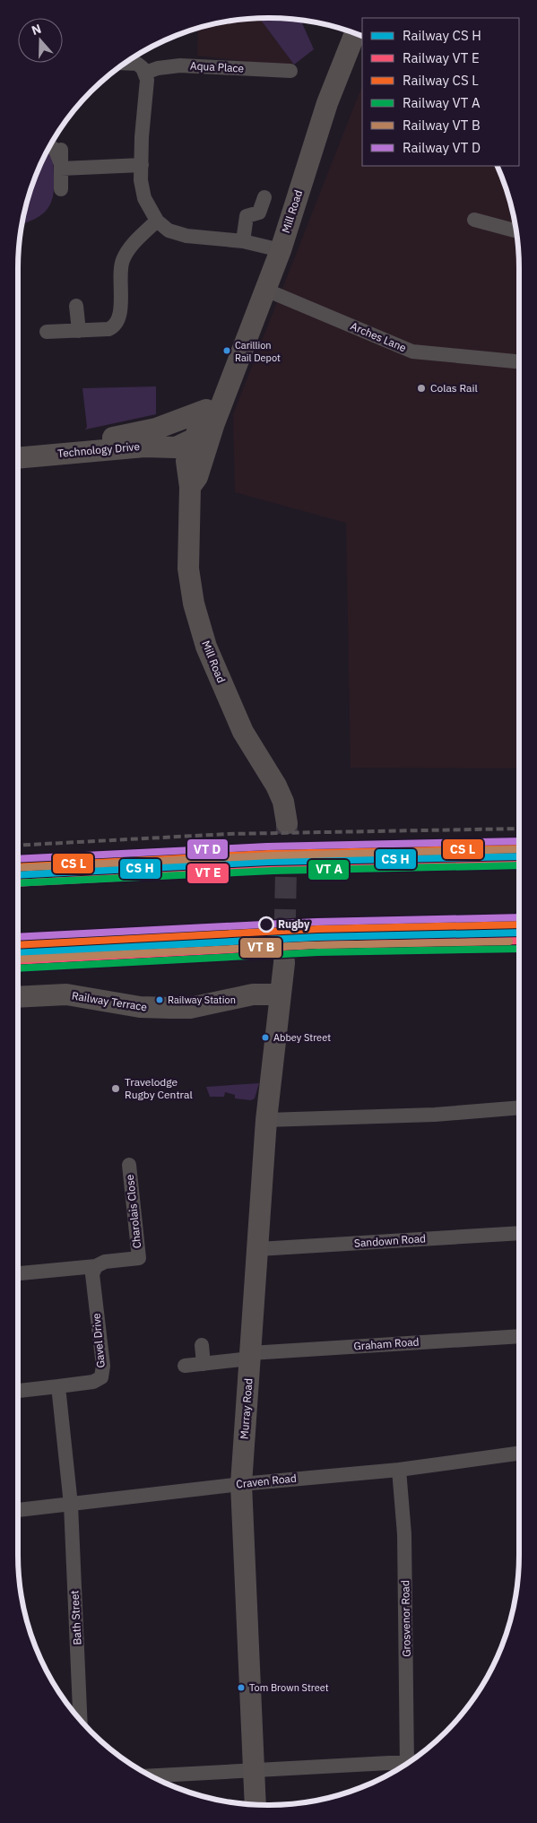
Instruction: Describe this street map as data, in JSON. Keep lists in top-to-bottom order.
{
  "streets": {
    "street": [
      "Aqua Place",
      "Mill Road",
      "Arches Lane",
      "Technology Drive",
      "Railway Terrace",
      "Charolais Close",
      "Sandown Road",
      "Gavel Drive",
      "Graham Road",
      "Murray Road",
      "Craven Road",
      "Bath Street",
      "Grosvenor Road"
    ]
  },
  "crossings": [
    ["Mill Road", "Arches Lane"],
    ["Mill Road", "Technology Drive"],
    ["Railway Terrace", "Murray Road"],
    ["Charolais Close", "Gavel Drive"],
    ["Sandown Road", "Murray Road"],
    ["Graham Road", "Murray Road"],
    ["Murray Road", "Craven Road"],
    ["Craven Road", "Bath Street"],
    ["Craven Road", "Grosvenor Road"]
  ],
  "places": [
    "Carillion Rail Depot",
    "Colas Rail",
    "Rugby",
    "Railway Station",
    "Abbey Street",
    "Travelodge Rugby Central",
    "Tom Brown Street"
  ],
  "legend": [
    "Railway CS H",
    "Railway VT E",
    "Railway CS L",
    "Railway VT A",
    "Railway VT B",
    "Railway VT D"
  ],
  "north": "top"
}
